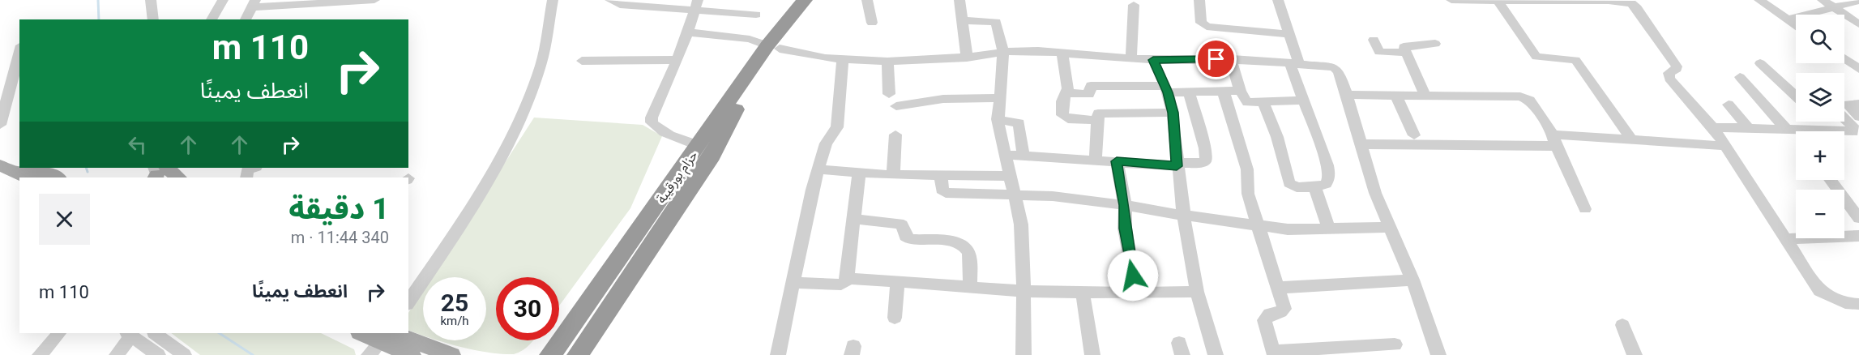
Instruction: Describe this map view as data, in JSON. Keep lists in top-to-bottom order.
{
  "streets": {
    "highway": ["حزام بورقيبة"]
  },
  "page": {
    "map_buttons": ["+", "−"],
    "turn": ["110 m", "انعطف يمينًا"],
    "heading": ["1 دقيقة", "340 m · 11:44"],
    "list": [
      {
        "name": "انعطف يمينًا",
        "value": "110 m"
      }
    ],
    "speed": "25 km/h",
    "limit": "30"
  }
}
